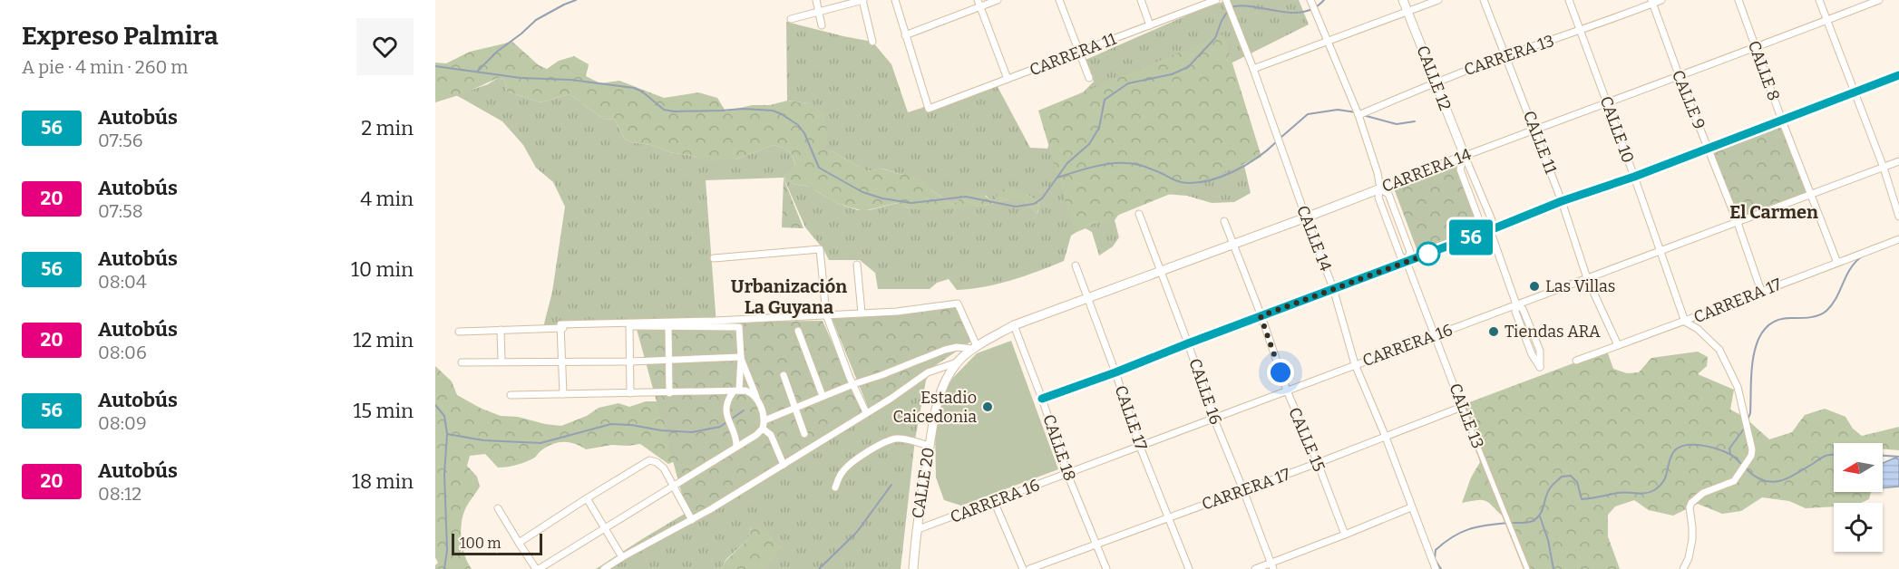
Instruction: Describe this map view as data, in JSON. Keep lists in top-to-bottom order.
{
  "streets": {
    "main road": ["CALLE 12", "CARRERA 14", "CALLE 20"],
    "street": [
      "CARRERA 11",
      "CARRERA 13",
      "CALLE 8",
      "CALLE 9",
      "CALLE 10",
      "CALLE 11",
      "CALLE 14",
      "CARRERA 17",
      "CARRERA 16",
      "CALLE 16",
      "CALLE 13",
      "CALLE 17",
      "CALLE 15",
      "CALLE 18"
    ]
  },
  "crossings": [
    ["CARRERA 13", "CALLE 12"],
    ["CARRERA 13", "CALLE 9"],
    ["CARRERA 13", "CALLE 10"],
    ["CARRERA 13", "CALLE 11"],
    ["CARRERA 13", "CALLE 13"],
    ["CALLE 8", "CARRERA 14"],
    ["CALLE 8", "CARRERA 17"],
    ["CALLE 8", "CARRERA 16"],
    ["CALLE 12", "CARRERA 14"],
    ["CALLE 12", "CARRERA 16"],
    ["CALLE 9", "CARRERA 14"],
    ["CALLE 9", "CARRERA 17"],
    ["CALLE 9", "CARRERA 16"],
    ["CALLE 10", "CARRERA 14"],
    ["CALLE 10", "CARRERA 17"],
    ["CALLE 10", "CARRERA 16"],
    ["CALLE 11", "CARRERA 14"],
    ["CALLE 11", "CARRERA 17"],
    ["CALLE 11", "CARRERA 16"],
    ["CARRERA 14", "CALLE 14"],
    ["CARRERA 14", "CALLE 16"],
    ["CARRERA 14", "CALLE 13"],
    ["CARRERA 14", "CALLE 17"],
    ["CARRERA 14", "CALLE 15"],
    ["CARRERA 14", "CALLE 18"],
    ["CARRERA 14", "CALLE 20"],
    ["CALLE 14", "CARRERA 17"],
    ["CALLE 14", "CARRERA 16"],
    ["CARRERA 17", "CALLE 16"],
    ["CARRERA 17", "CALLE 13"],
    ["CARRERA 17", "CALLE 17"],
    ["CARRERA 17", "CALLE 15"],
    ["CARRERA 17", "CALLE 18"],
    ["CARRERA 16", "CALLE 16"],
    ["CARRERA 16", "CALLE 13"],
    ["CARRERA 16", "CALLE 17"],
    ["CARRERA 16", "CALLE 15"],
    ["CARRERA 16", "CALLE 18"],
    ["CARRERA 16", "CALLE 20"]
  ],
  "districts": ["El Carmen", "Urbanización La Guyana"],
  "places": ["Las Villas", "Tiendas ARA", "Estadio Caicedonia"],
  "lines": ["bus line 56"],
  "scale_bar": "100 m",
  "north": "left",
  "page": {
    "heading": ["Expreso Palmira", "A pie · 4 min · 260 m"],
    "on_map": "56",
    "list": [
      {
        "mark": "56",
        "name": "Autobús",
        "note": "07:56",
        "value": "2 min"
      },
      {
        "mark": "20",
        "name": "Autobús",
        "note": "07:58",
        "value": "4 min"
      },
      {
        "mark": "56",
        "name": "Autobús",
        "note": "08:04",
        "value": "10 min"
      },
      {
        "mark": "20",
        "name": "Autobús",
        "note": "08:06",
        "value": "12 min"
      },
      {
        "mark": "56",
        "name": "Autobús",
        "note": "08:09",
        "value": "15 min"
      },
      {
        "mark": "20",
        "name": "Autobús",
        "note": "08:12",
        "value": "18 min"
      }
    ],
    "scale": "100 m"
  }
}
